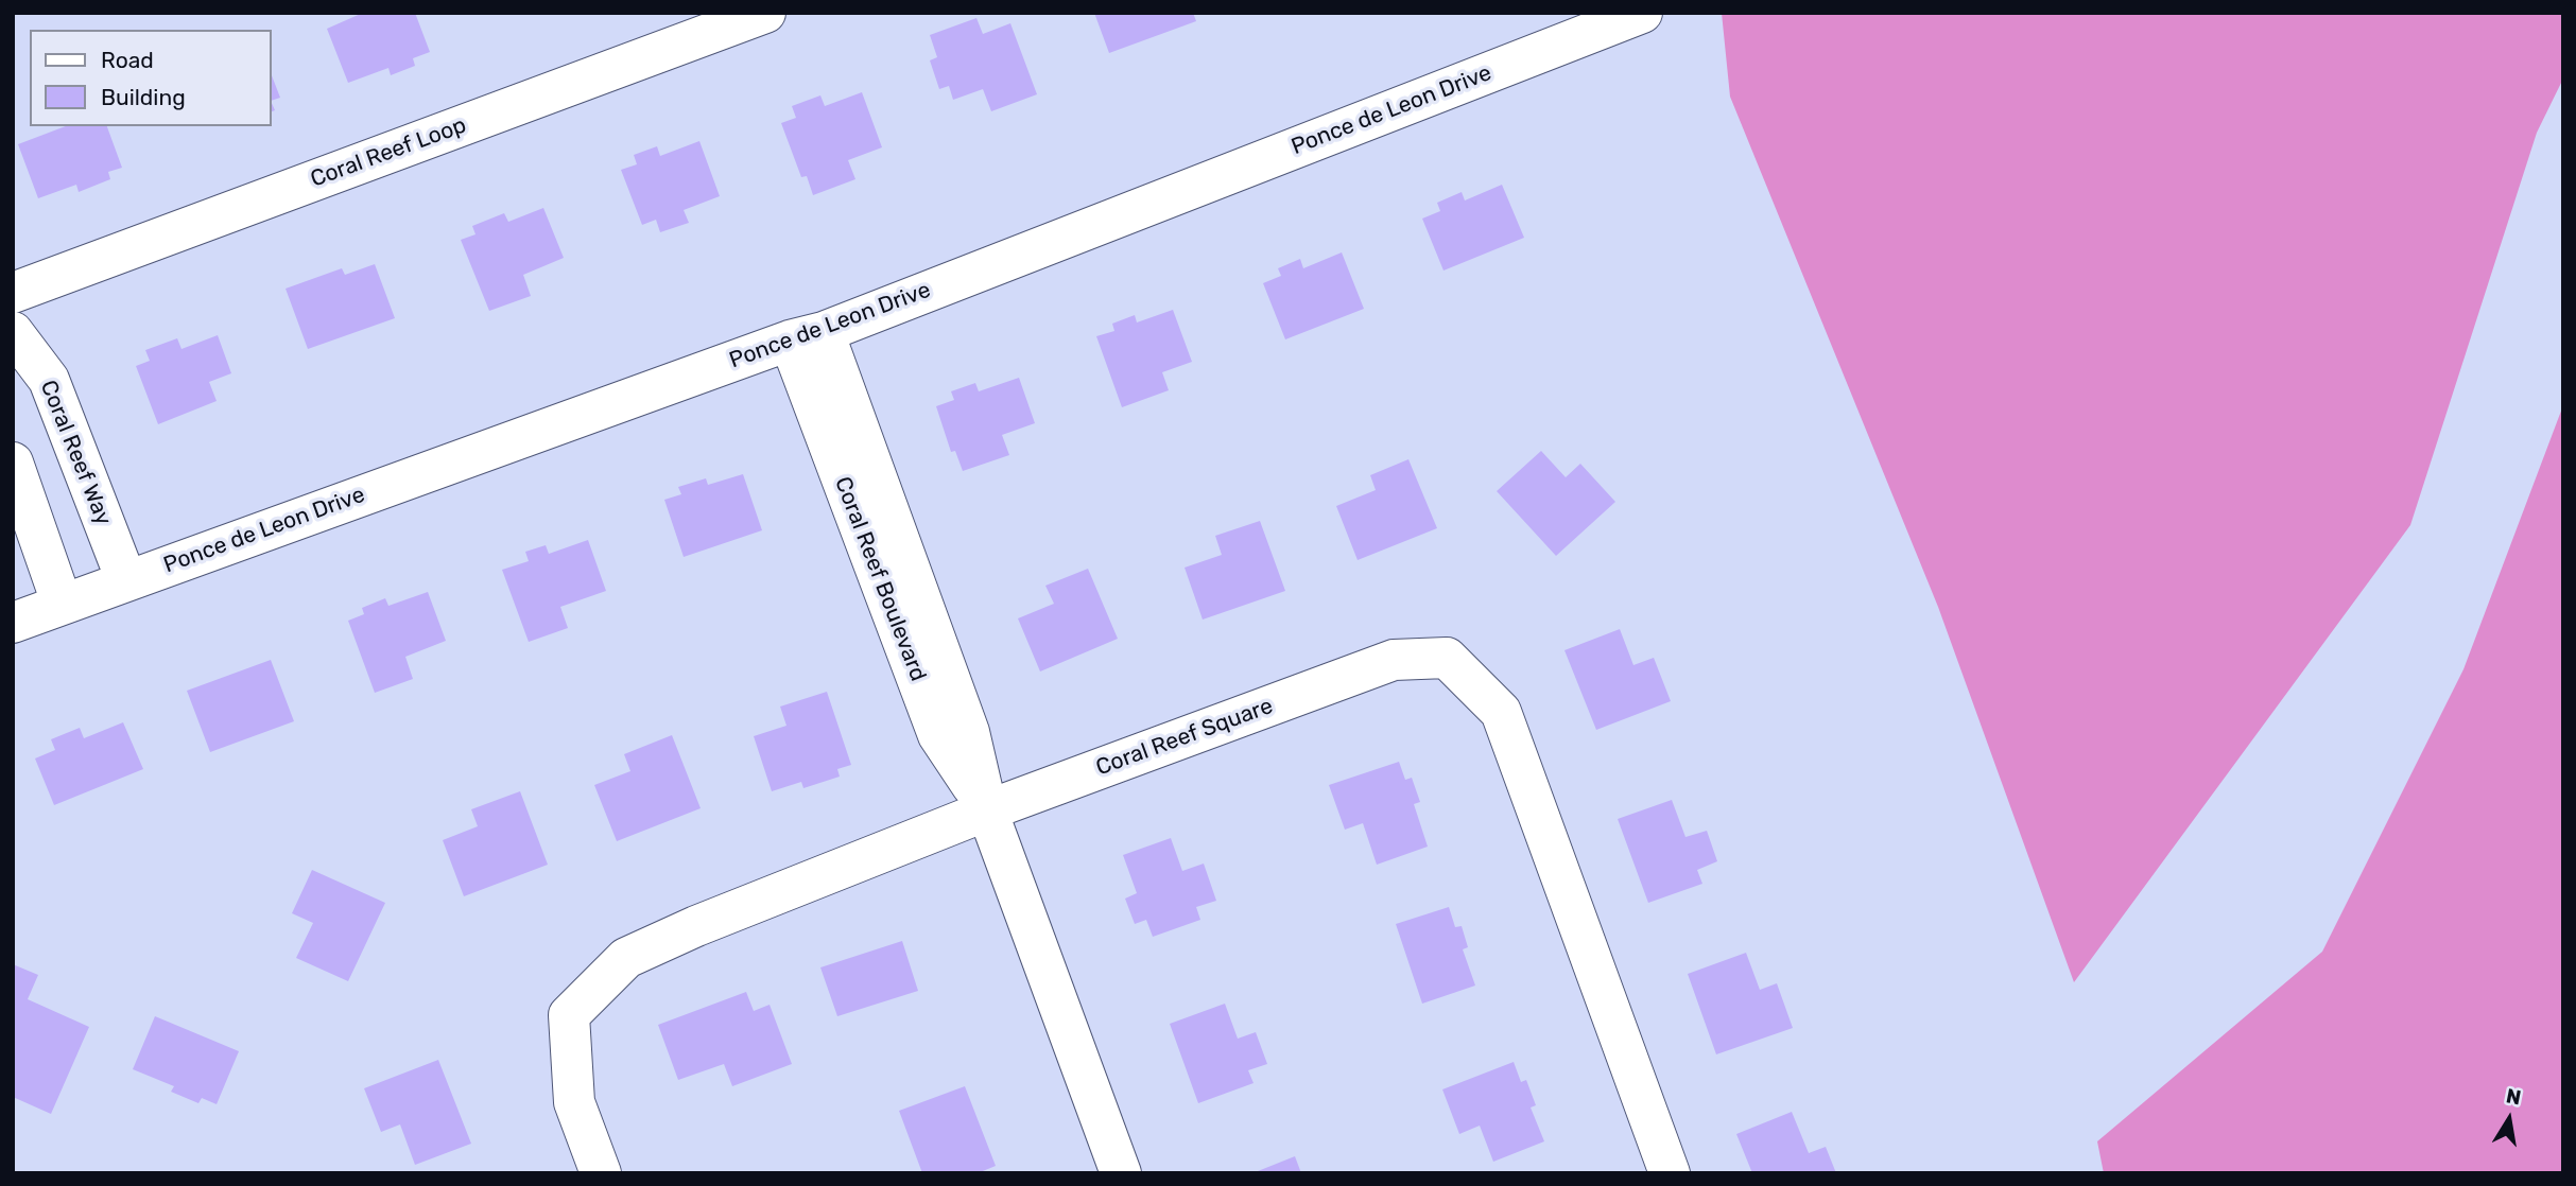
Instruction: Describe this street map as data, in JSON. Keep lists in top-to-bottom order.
{
  "streets": {
    "street": [
      "Ponce de Leon Drive",
      "Coral Reef Loop",
      "Coral Reef Way",
      "Coral Reef Boulevard",
      "Coral Reef Square"
    ]
  },
  "crossings": [
    ["Ponce de Leon Drive", "Coral Reef Way"],
    ["Ponce de Leon Drive", "Coral Reef Boulevard"],
    ["Coral Reef Boulevard", "Coral Reef Square"]
  ],
  "legend": ["Road", "Building"],
  "north": "top"
}
